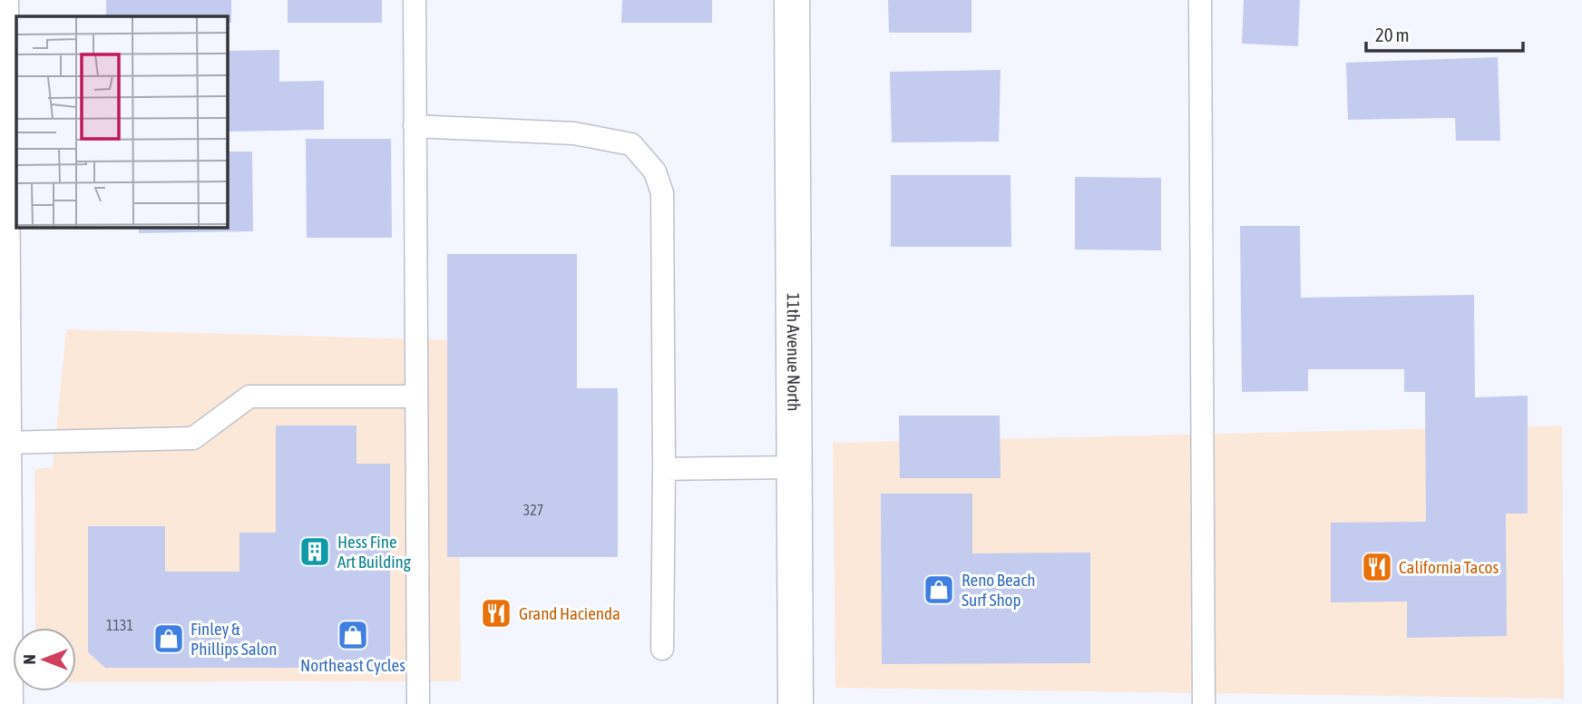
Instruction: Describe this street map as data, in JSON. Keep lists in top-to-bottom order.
{
  "streets": {
    "street": ["11th Avenue North"]
  },
  "places": {
    "building": ["Hess Fine Art Building"],
    "restaurant": ["California Tacos", "Grand Hacienda"],
    "shop": ["Reno Beach Surf Shop", "Northeast Cycles", "Finley & Phillips Salon"]
  },
  "house_numbers": ["327", "1131"],
  "scale_bar": "20 m",
  "north": "left"
}
